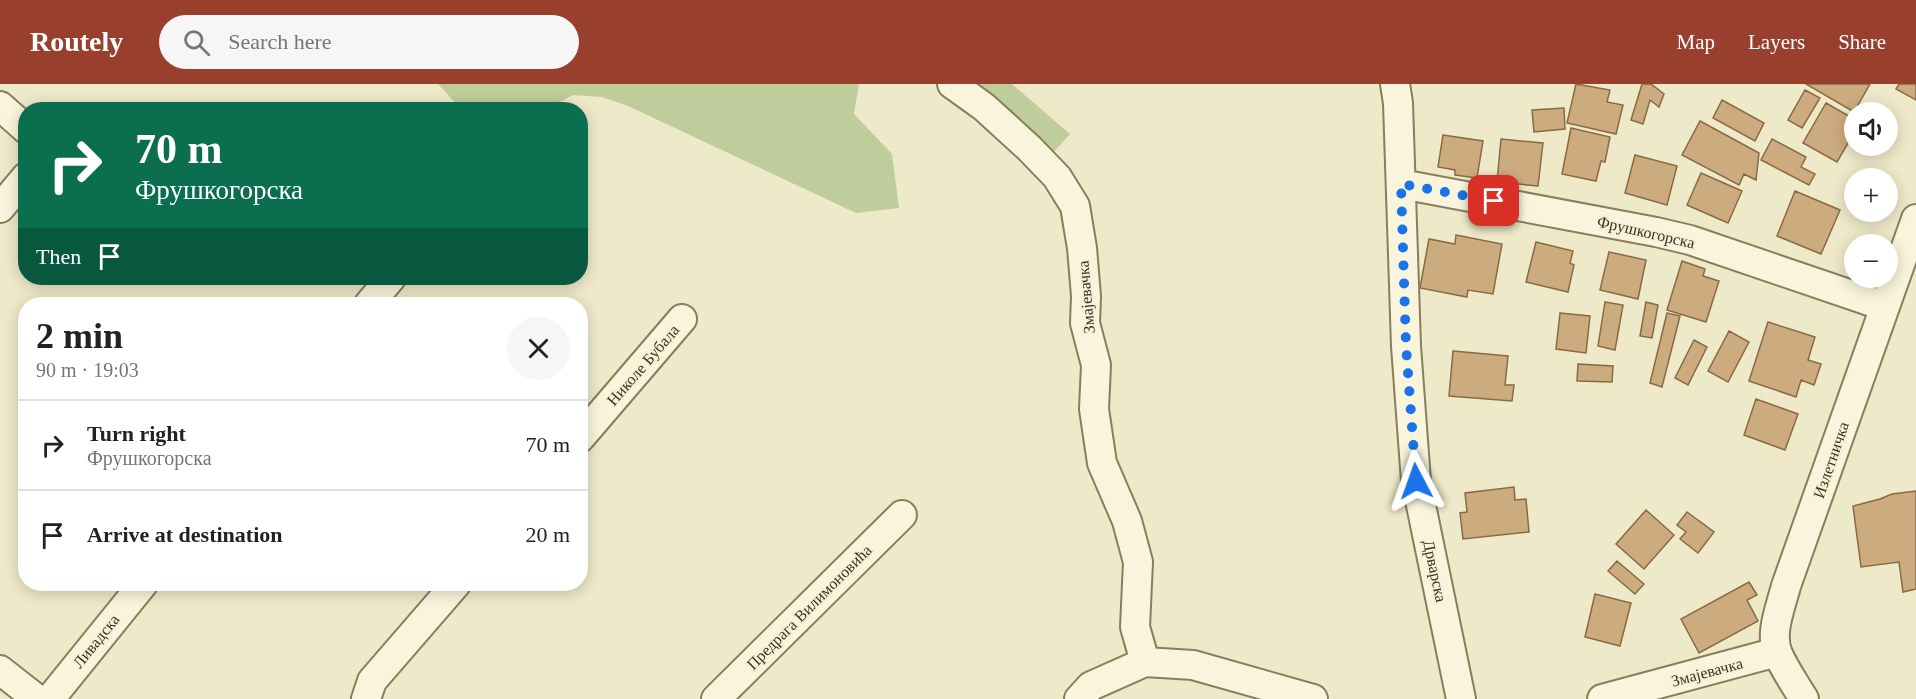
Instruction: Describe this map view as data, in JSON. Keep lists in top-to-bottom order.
{
  "streets": {
    "street": [
      "Фрушкогорска",
      "Змајевачка",
      "Николе Бубала",
      "Излетничка",
      "Дрварска",
      "Предрага Вилимоновића",
      "Ливадска"
    ]
  },
  "crossings": [
    ["Фрушкогорска", "Излетничка"],
    ["Фрушкогорска", "Дрварска"],
    ["Змајевачка", "Излетничка"]
  ],
  "page": {
    "header": "Routely",
    "search": "Search here",
    "nav": ["Map", "Layers", "Share"],
    "map_buttons": ["+", "−"],
    "turn": ["70 m", "Фрушкогорска"],
    "then": "Then",
    "heading": ["2 min", "90 m · 19:03"],
    "list": [
      {
        "name": "Turn right",
        "note": "Фрушкогорска",
        "value": "70 m"
      },
      {
        "name": "Arrive at destination",
        "value": "20 m"
      }
    ]
  }
}
